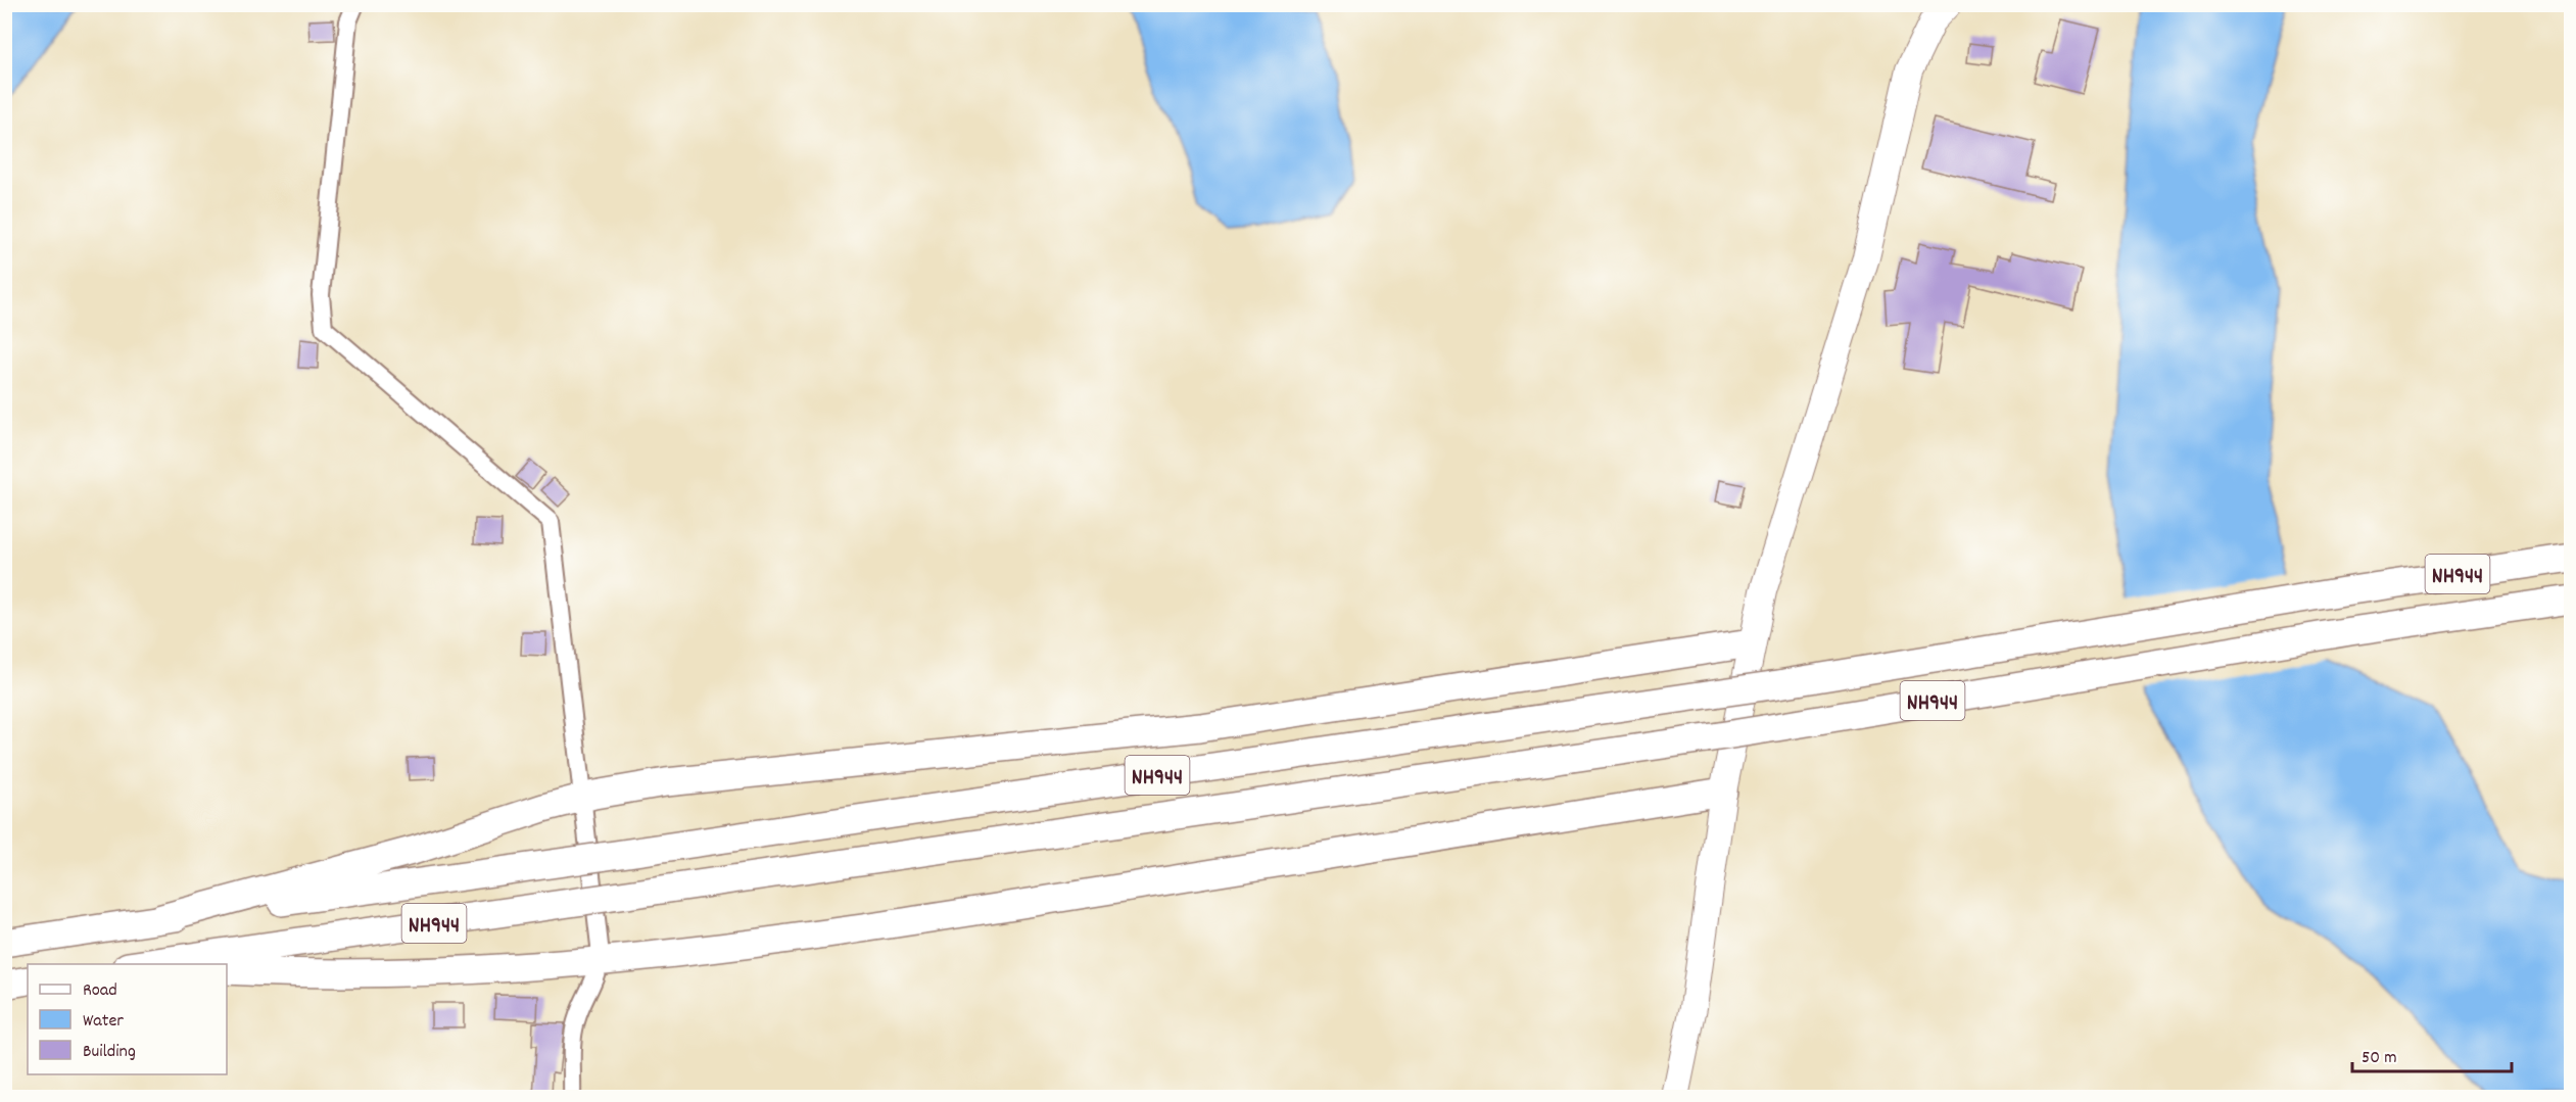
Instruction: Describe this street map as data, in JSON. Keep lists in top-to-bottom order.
{
  "streets": {
    "highway": ["NH944"]
  },
  "legend": ["Road", "Water", "Building"],
  "scale_bar": "50 m"
}
